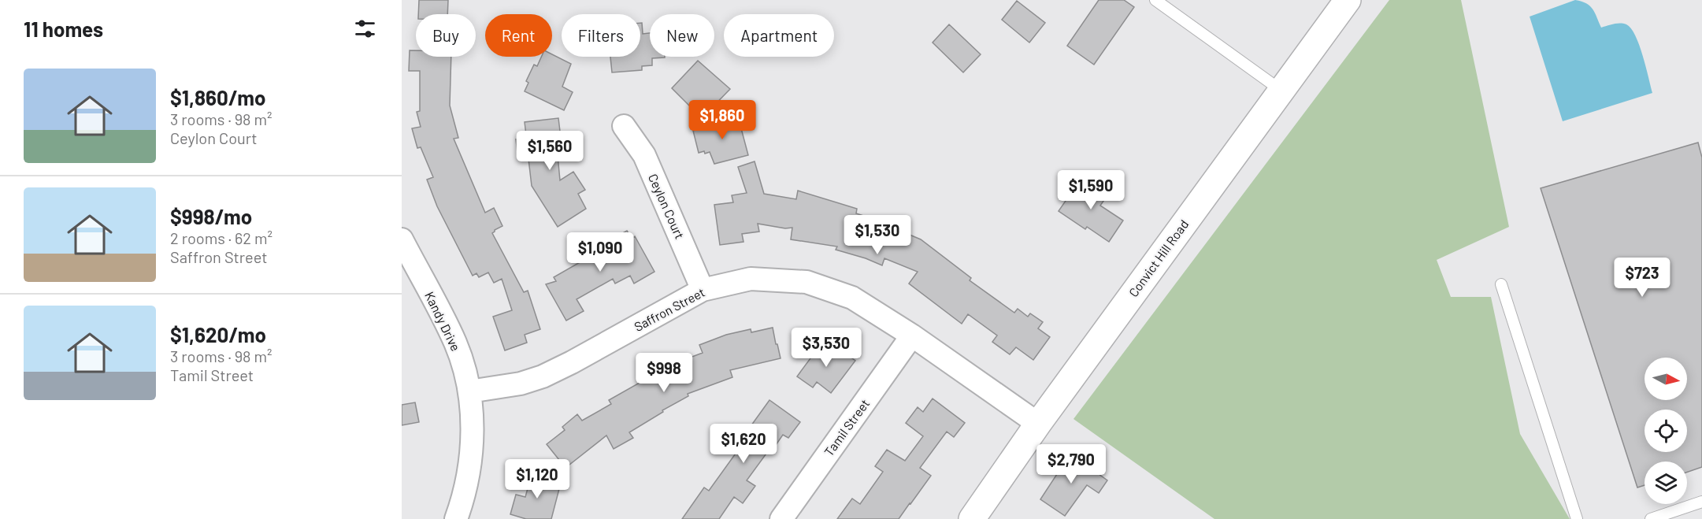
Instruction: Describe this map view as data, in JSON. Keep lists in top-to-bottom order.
{
  "streets": {
    "street": [
      "Ceylon Court",
      "Convict Hill Road",
      "Saffron Street",
      "Kandy Drive",
      "Tamil Street"
    ]
  },
  "crossings": [
    ["Ceylon Court", "Saffron Street"],
    ["Convict Hill Road", "Saffron Street"],
    ["Saffron Street", "Kandy Drive"],
    ["Saffron Street", "Tamil Street"]
  ],
  "north": "right",
  "page": {
    "heading": "11 homes",
    "chip": [
      "Buy",
      "Rent",
      "Filters",
      "New",
      "Apartment"
    ],
    "list": [
      {
        "name": "$1,860/mo",
        "note": "3 rooms · 98 m² · Ceylon Court"
      },
      {
        "name": "$998/mo",
        "note": "2 rooms · 62 m² · Saffron Street"
      },
      {
        "name": "$1,620/mo",
        "note": "3 rooms · 98 m² · Tamil Street"
      }
    ],
    "price": [
      "$1,860",
      "$1,560",
      "$1,590",
      "$1,530",
      "$1,090",
      "$723",
      "$3,530",
      "$998",
      "$1,620",
      "$2,790",
      "$1,120"
    ]
  }
}
